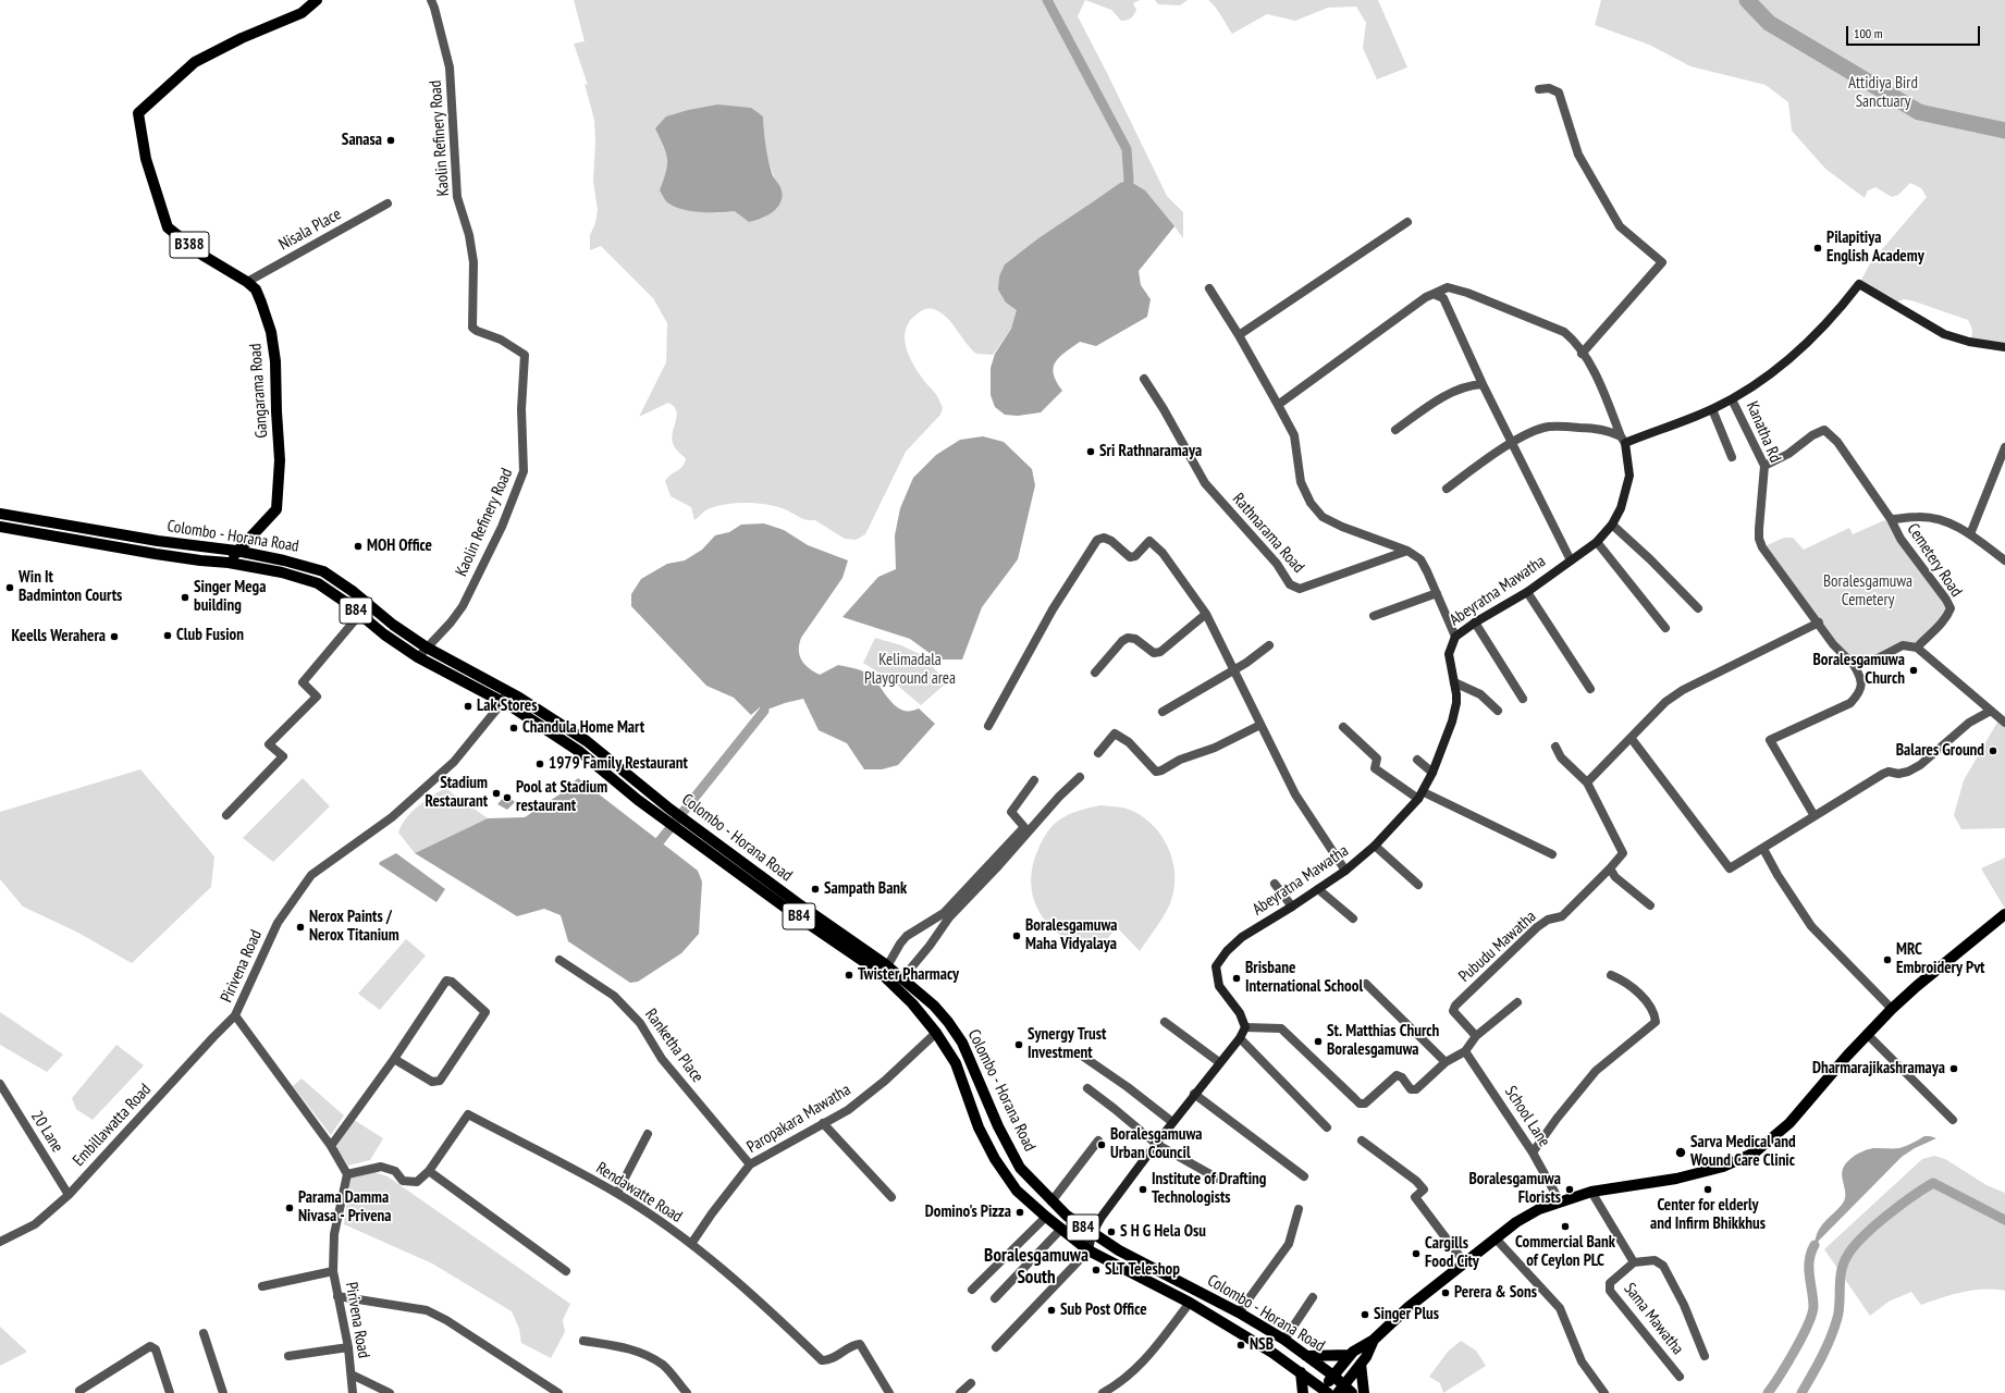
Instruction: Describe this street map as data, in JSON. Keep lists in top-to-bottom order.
{
  "streets": {
    "main road": [
      "B388",
      "Gangarama Road",
      "Colombo - Horana Road",
      "B84"
    ],
    "street": [
      "Kaolin Refinery Road",
      "Nisala Place",
      "Kanatha Rd",
      "Rathnarama Road",
      "Cemetery Road",
      "Abeyratna Mawatha",
      "Pubudu Mawatha",
      "Pirivena Road",
      "Ranketha Place",
      "School Lane",
      "Paropakara Mawatha",
      "Embillawatta Road",
      "20 Lane",
      "Rendawatte Road",
      "Sama Mawatha"
    ]
  },
  "crossings": [
    ["Kaolin Refinery Road", "Colombo - Horana Road"],
    ["Nisala Place", "Gangarama Road"],
    ["Gangarama Road", "Colombo - Horana Road"],
    ["Colombo - Horana Road", "B84"],
    ["Colombo - Horana Road", "Pirivena Road"],
    ["Colombo - Horana Road", "Paropakara Mawatha"],
    ["Pirivena Road", "Embillawatta Road"],
    ["Pirivena Road", "Rendawatte Road"],
    ["Ranketha Place", "Paropakara Mawatha"],
    ["Paropakara Mawatha", "Rendawatte Road"],
    ["Embillawatta Road", "20 Lane"]
  ],
  "districts": ["Boralesgamuwa South"],
  "parks": ["Attidiya Bird Sanctuary", "Boralesgamuwa Cemetery", "Kelimadala Playground area"],
  "places": [
    "Sanasa",
    "Pilapitiya English Academy",
    "Sri Rathnaramaya",
    "MOH Office",
    "Win It Badminton Courts",
    "Singer Mega building",
    "Club Fusion",
    "Keells Werahera",
    "Boralesgamuwa Church",
    "Lak Stores",
    "Chandula Home Mart",
    "Balares Ground",
    "1979 Family Restaurant",
    "Stadium Restaurant",
    "Pool at Stadium restaurant",
    "Sampath Bank",
    "Nerox Paints / Nerox Titanium",
    "Boralesgamuwa Maha Vidyalaya",
    "MRC Embroidery Pvt",
    "Twister Pharmacy",
    "Brisbane International School",
    "St. Matthias Church Boralesgamuwa",
    "Synergy Trust Investment",
    "Dharmarajikashramaya",
    "Boralesgamuwa Urban Council",
    "Sarva Medical and Wound Care Clinic",
    "Institute of Drafting Technologists",
    "Boralesgamuwa Florists",
    "Center for elderly and Infirm Bhikkhus",
    "Parama Damma Nivasa - Privena",
    "Domino's Pizza",
    "Commercial Bank of Ceylon PLC",
    "S H G Hela Osu",
    "Cargills Food City",
    "SLT Teleshop",
    "Perera & Sons",
    "Sub Post Office",
    "Singer Plus",
    "NSB"
  ],
  "scale_bar": "100 m"
}
